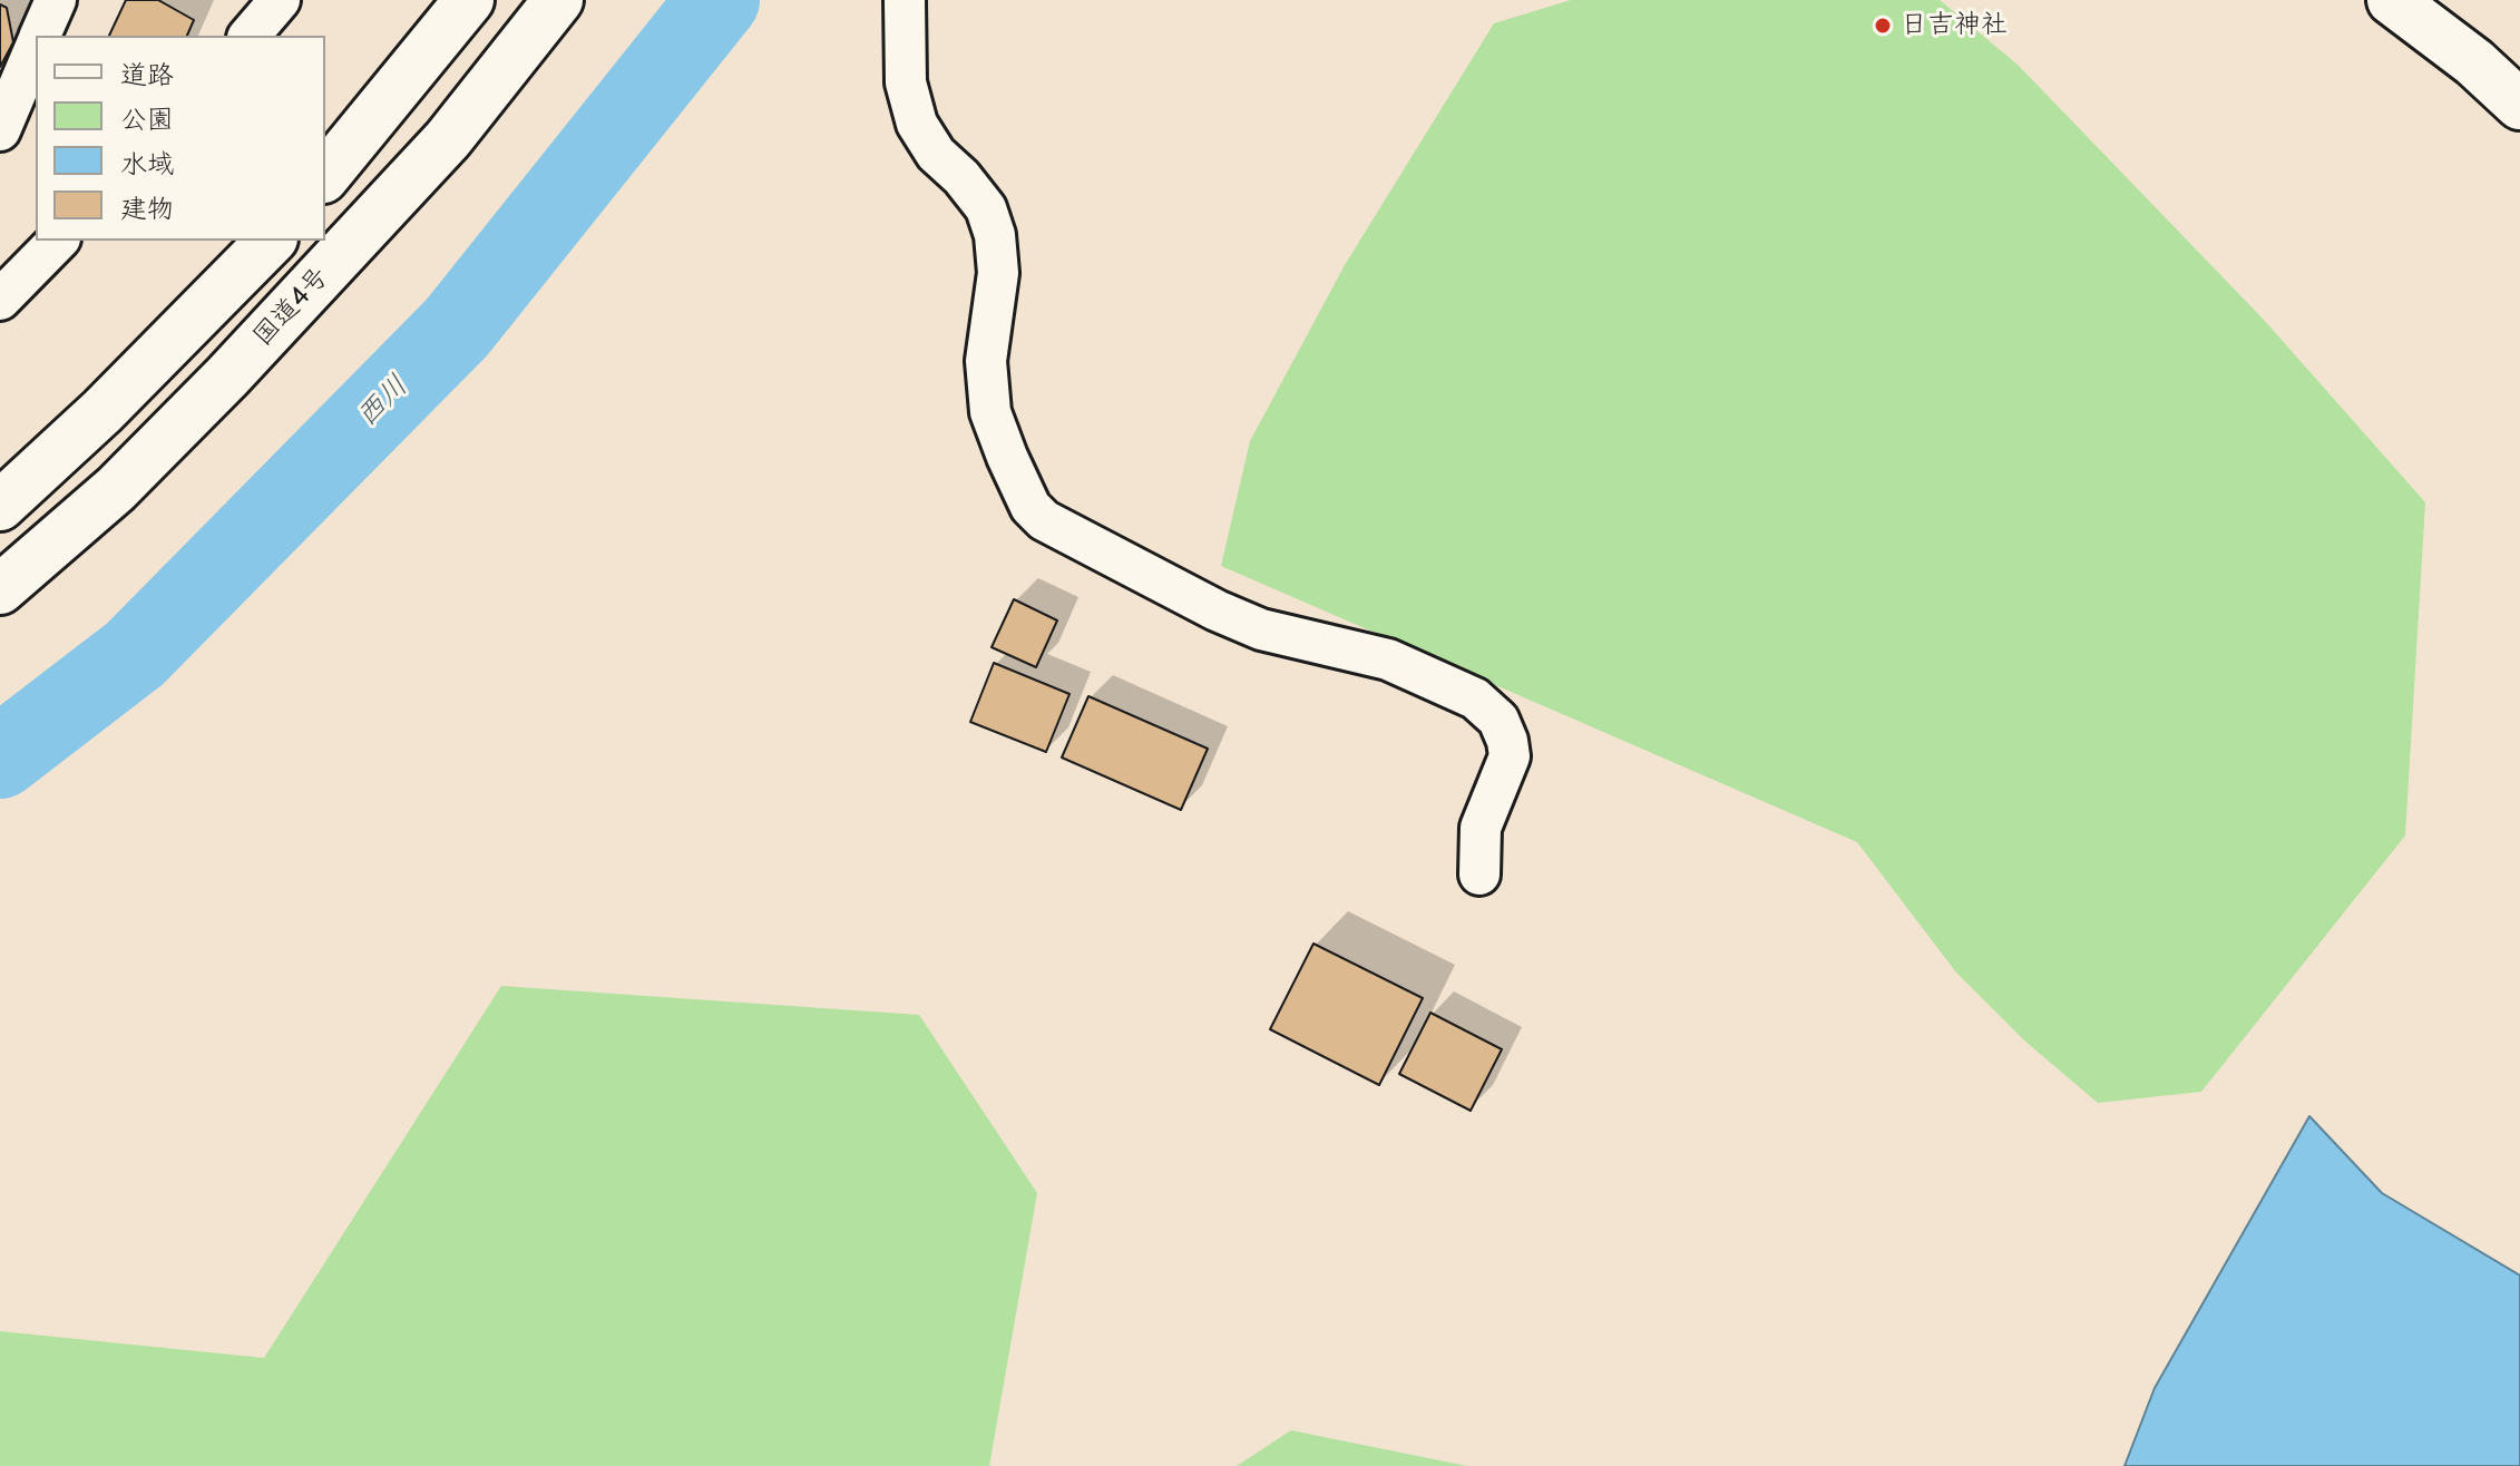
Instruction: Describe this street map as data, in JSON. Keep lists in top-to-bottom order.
{
  "streets": {
    "main road": ["国道4号"]
  },
  "water": ["西川"],
  "places": ["日吉神社"],
  "legend": [
    "道路",
    "公園",
    "水域",
    "建物"
  ]
}
